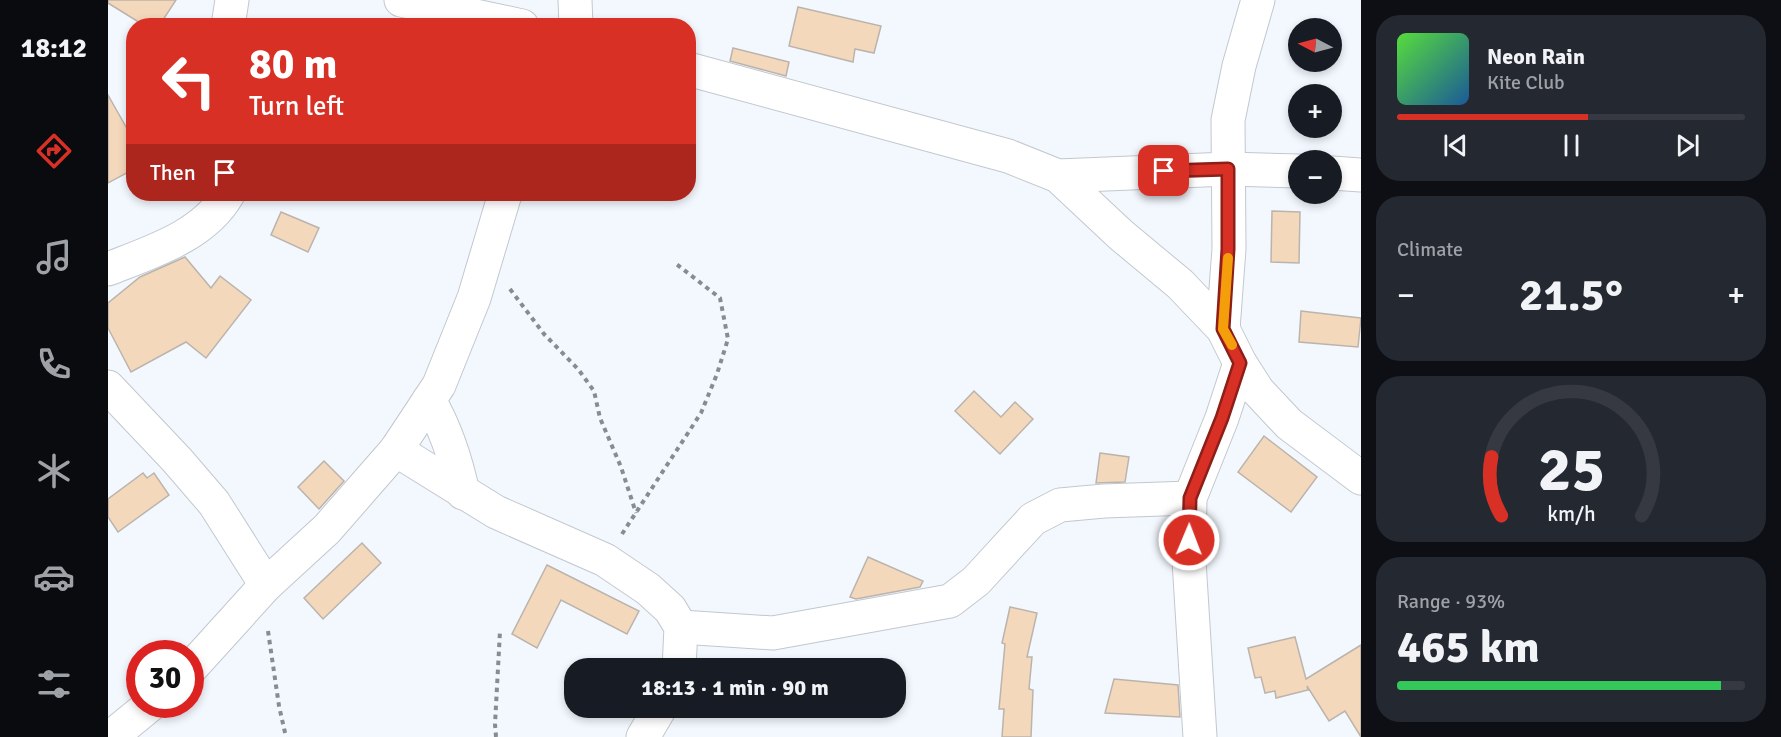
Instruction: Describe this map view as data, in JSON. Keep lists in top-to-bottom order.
{
  "north": "left",
  "page": {
    "tabs": "18:12",
    "map_buttons": ["+", "−"],
    "turn": ["80 m", "Turn left"],
    "song": ["Neon Rain", "Kite Club"],
    "then": "Then",
    "tile": [
      "Climate",
      ["Range · 93%", "465 km"]
    ],
    "heat": ["−", "21.5°", "+"],
    "limit": "30",
    "trip": "18:13 · 1 min · 90 m",
    "gauge": ["25", "km/h"]
  }
}
